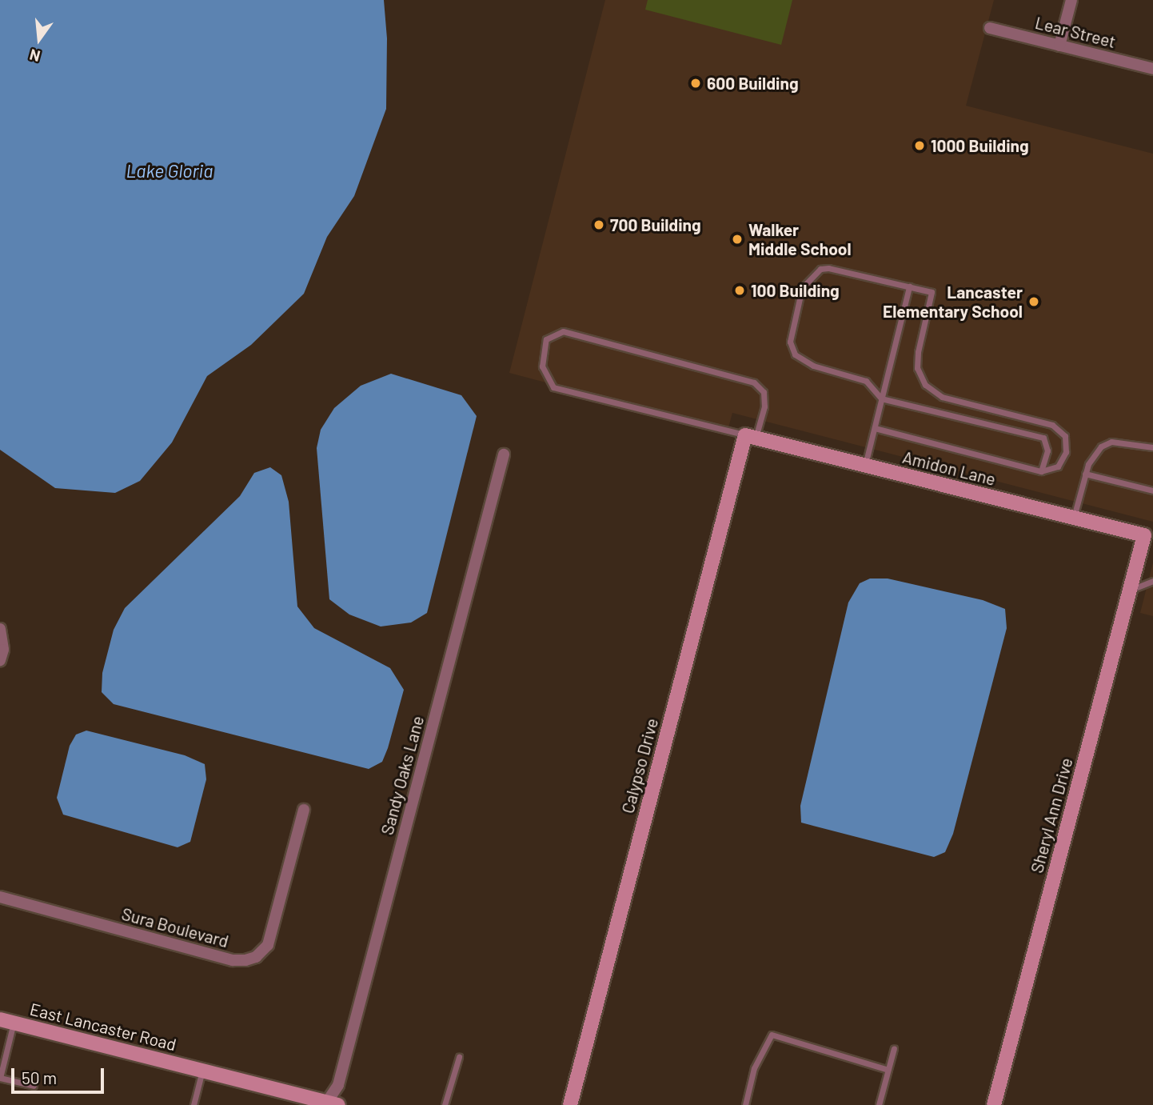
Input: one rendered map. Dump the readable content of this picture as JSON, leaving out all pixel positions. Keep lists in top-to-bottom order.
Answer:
{
  "streets": {
    "street": [
      "Lear Street",
      "Amidon Lane",
      "Calypso Drive",
      "Sandy Oaks Lane",
      "Sheryl Ann Drive",
      "Sura Boulevard",
      "East Lancaster Road"
    ]
  },
  "crossings": [
    ["Amidon Lane", "Calypso Drive"],
    ["Amidon Lane", "Sheryl Ann Drive"],
    ["Sandy Oaks Lane", "East Lancaster Road"]
  ],
  "water": ["Lake Gloria"],
  "places": [
    "600 Building",
    "1000 Building",
    "700 Building",
    "Walker Middle School",
    "100 Building",
    "Lancaster Elementary School"
  ],
  "scale_bar": "50 m",
  "north": "bottom"
}
